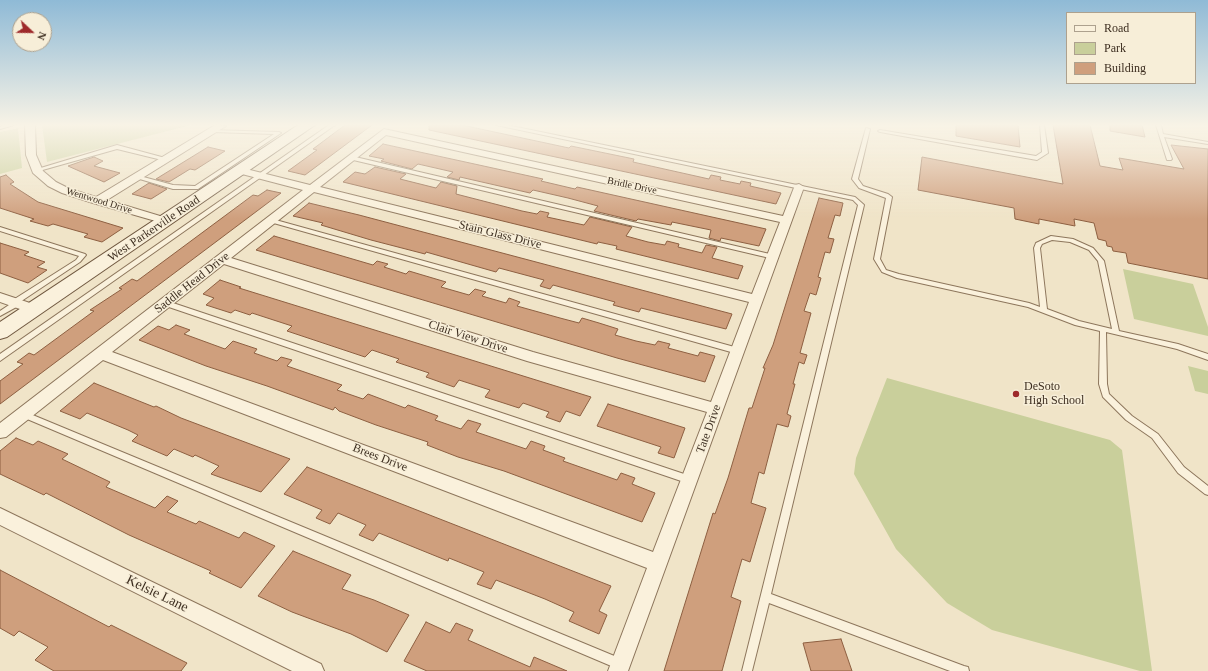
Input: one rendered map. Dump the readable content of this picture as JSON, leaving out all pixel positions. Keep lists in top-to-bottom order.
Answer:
{
  "streets": {
    "main road": ["West Parkerville Road"],
    "street": [
      "Bridle Drive",
      "Wentwood Drive",
      "Stain Glass Drive",
      "Saddle Head Drive",
      "Clair View Drive",
      "Tate Drive",
      "Brees Drive",
      "Kelsie Lane"
    ]
  },
  "crossings": [
    ["Bridle Drive", "Tate Drive"],
    ["Wentwood Drive", "West Parkerville Road"],
    ["West Parkerville Road", "Stain Glass Drive"],
    ["Stain Glass Drive", "Saddle Head Drive"],
    ["Stain Glass Drive", "Tate Drive"],
    ["Saddle Head Drive", "Clair View Drive"],
    ["Saddle Head Drive", "Brees Drive"],
    ["Clair View Drive", "Tate Drive"],
    ["Tate Drive", "Brees Drive"]
  ],
  "places": ["DeSoto High School"],
  "legend": ["Road", "Park", "Building"],
  "north": "right"
}
